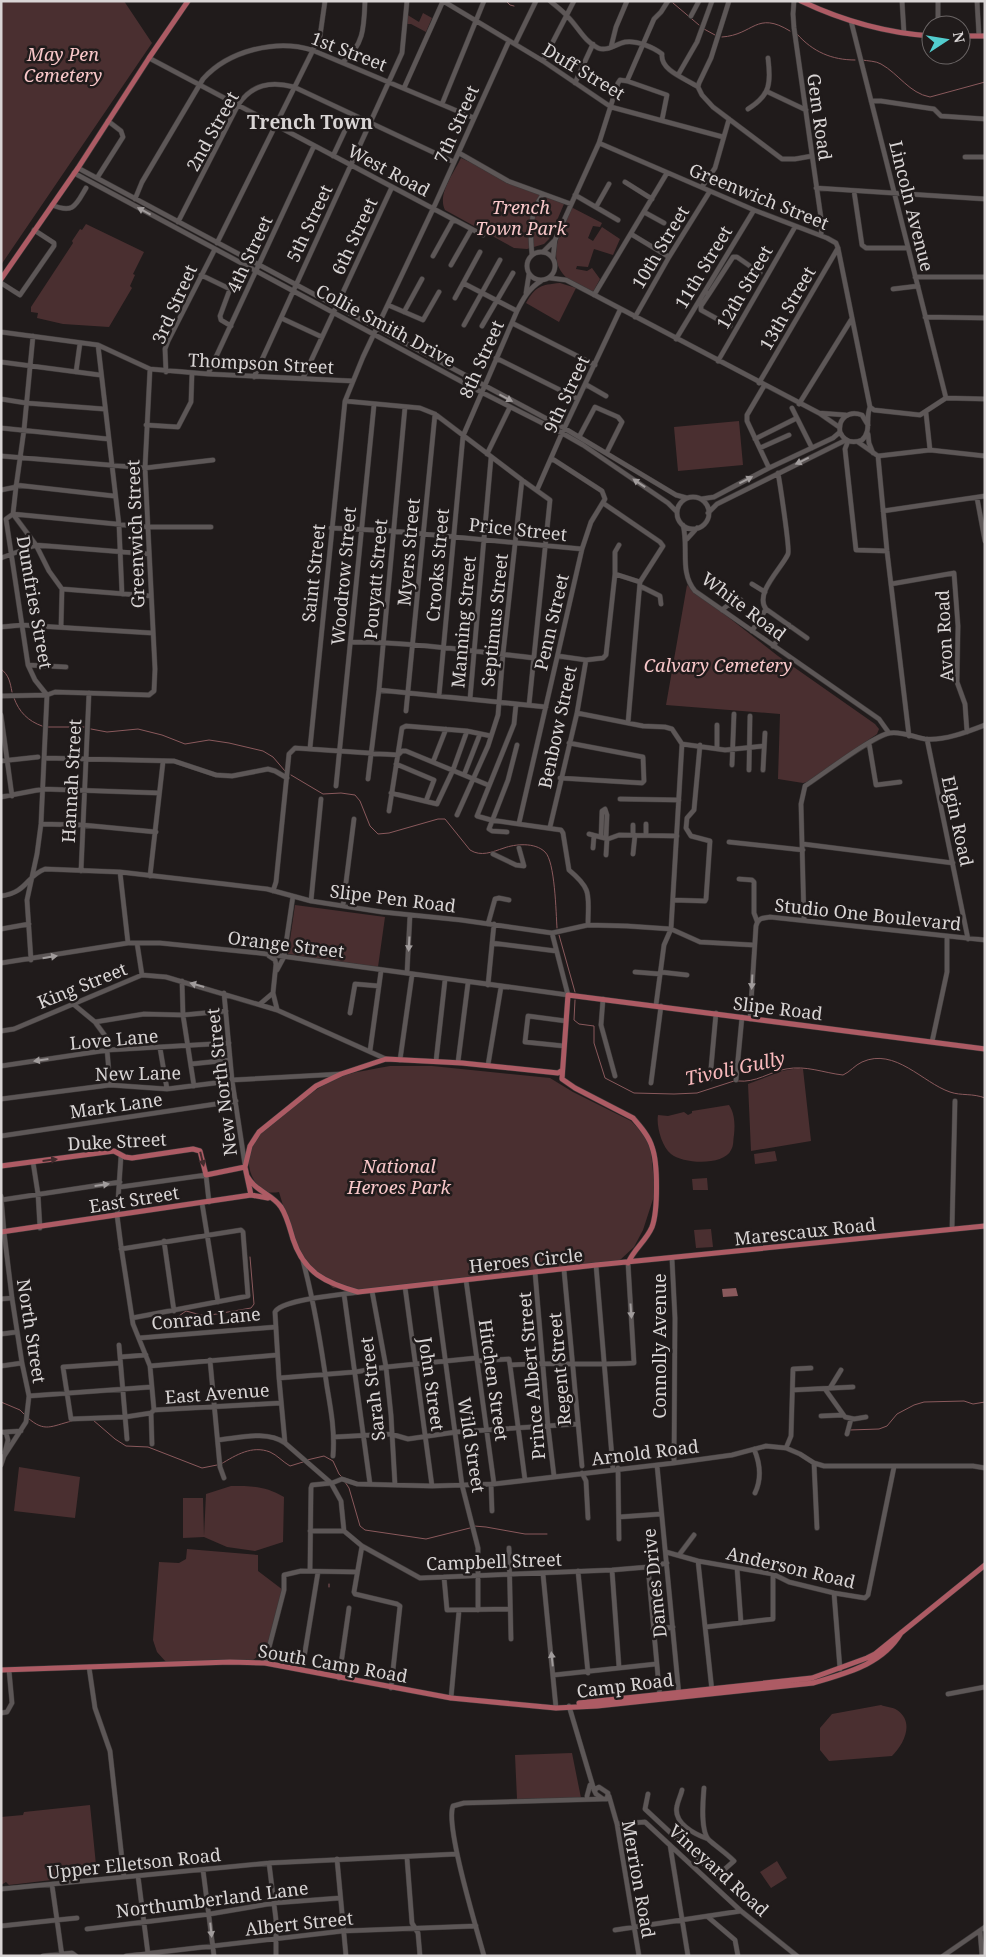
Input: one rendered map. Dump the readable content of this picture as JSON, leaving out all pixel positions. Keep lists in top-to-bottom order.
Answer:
{
  "streets": {
    "main road": [
      "Slipe Road",
      "Duke Street",
      "East Street",
      "Marescaux Road",
      "Heroes Circle",
      "South Camp Road",
      "Camp Road"
    ],
    "street": [
      "1st Street",
      "Duff Street",
      "Gem Road",
      "7th Street",
      "2nd Street",
      "West Road",
      "Greenwich Street",
      "Lincoln Avenue",
      "5th Street",
      "6th Street",
      "10th Street",
      "4th Street",
      "11th Street",
      "12th Street",
      "3rd Street",
      "13th Street",
      "Collie Smith Drive",
      "8th Street",
      "Thompson Street",
      "9th Street",
      "Price Street",
      "Myers Street",
      "Crooks Street",
      "Saint Street",
      "Woodrow Street",
      "Pouyatt Street",
      "Dumfries Street",
      "White Road",
      "Septimus Street",
      "Manning Street",
      "Penn Street",
      "Avon Road",
      "Benbow Street",
      "Hannah Street",
      "Elgin Road",
      "Slipe Pen Road",
      "Studio One Boulevard",
      "Orange Street",
      "King Street",
      "Love Lane",
      "New Lane",
      "New North Street",
      "Mark Lane",
      "Conrad Lane",
      "North Street",
      "Connolly Avenue",
      "Regent Street",
      "Prince Albert Street",
      "Hitchen Street",
      "John Street",
      "Sarah Street",
      "East Avenue",
      "Wild Street",
      "Arnold Road",
      "Campbell Street",
      "Anderson Road",
      "Dames Drive",
      "Upper Elletson Road",
      "Vineyard Road",
      "Merrion Road",
      "Northumberland Lane",
      "Albert Street"
    ]
  },
  "crossings": [
    ["1st Street", "7th Street"],
    ["1st Street", "West Road"],
    ["1st Street", "5th Street"],
    ["1st Street", "Collie Smith Drive"],
    ["Duff Street", "7th Street"],
    ["Gem Road", "Greenwich Street"],
    ["7th Street", "2nd Street"],
    ["7th Street", "West Road"],
    ["7th Street", "Collie Smith Drive"],
    ["7th Street", "Thompson Street"],
    ["2nd Street", "West Road"],
    ["2nd Street", "5th Street"],
    ["2nd Street", "Collie Smith Drive"],
    ["West Road", "5th Street"],
    ["West Road", "6th Street"],
    ["West Road", "4th Street"],
    ["Greenwich Street", "10th Street"],
    ["Greenwich Street", "11th Street"],
    ["Greenwich Street", "12th Street"],
    ["Greenwich Street", "13th Street"],
    ["Greenwich Street", "Thompson Street"],
    ["Greenwich Street", "Avon Road"],
    ["Greenwich Street", "Hannah Street"],
    ["5th Street", "Collie Smith Drive"],
    ["5th Street", "Thompson Street"],
    ["6th Street", "Collie Smith Drive"],
    ["6th Street", "Thompson Street"],
    ["4th Street", "Collie Smith Drive"],
    ["4th Street", "Thompson Street"],
    ["3rd Street", "Collie Smith Drive"],
    ["3rd Street", "Thompson Street"],
    ["Collie Smith Drive", "8th Street"],
    ["Collie Smith Drive", "9th Street"],
    ["Collie Smith Drive", "White Road"],
    ["8th Street", "Thompson Street"],
    ["8th Street", "Crooks Street"],
    ["Thompson Street", "9th Street"],
    ["Thompson Street", "Price Street"],
    ["Thompson Street", "Myers Street"],
    ["Thompson Street", "Crooks Street"],
    ["Thompson Street", "Saint Street"],
    ["Thompson Street", "Woodrow Street"],
    ["Thompson Street", "Pouyatt Street"],
    ["Thompson Street", "Septimus Street"],
    ["Thompson Street", "Manning Street"],
    ["Price Street", "Myers Street"],
    ["Price Street", "Crooks Street"],
    ["Price Street", "Saint Street"],
    ["Price Street", "Woodrow Street"],
    ["Price Street", "Pouyatt Street"],
    ["Price Street", "Septimus Street"],
    ["Price Street", "Manning Street"],
    ["Price Street", "Penn Street"],
    ["Penn Street", "Benbow Street"],
    ["Hannah Street", "Slipe Pen Road"],
    ["Elgin Road", "Studio One Boulevard"],
    ["Slipe Pen Road", "Studio One Boulevard"],
    ["Studio One Boulevard", "Slipe Road"],
    ["Orange Street", "Slipe Road"],
    ["King Street", "New North Street"],
    ["Love Lane", "New North Street"],
    ["New North Street", "Mark Lane"],
    ["East Street", "Heroes Circle"],
    ["East Street", "North Street"],
    ["Marescaux Road", "Heroes Circle"],
    ["Marescaux Road", "Connolly Avenue"],
    ["Heroes Circle", "Regent Street"],
    ["Heroes Circle", "Prince Albert Street"],
    ["Heroes Circle", "Hitchen Street"],
    ["Heroes Circle", "John Street"],
    ["Heroes Circle", "Sarah Street"],
    ["Heroes Circle", "Wild Street"],
    ["Connolly Avenue", "Arnold Road"],
    ["Prince Albert Street", "Arnold Road"],
    ["Hitchen Street", "Arnold Road"],
    ["John Street", "Arnold Road"],
    ["Sarah Street", "Arnold Road"],
    ["Wild Street", "Arnold Road"],
    ["Wild Street", "Campbell Street"],
    ["Arnold Road", "Anderson Road"],
    ["Arnold Road", "Dames Drive"],
    ["Anderson Road", "Dames Drive"],
    ["Dames Drive", "Camp Road"],
    ["South Camp Road", "Camp Road"],
    ["Vineyard Road", "Merrion Road"]
  ],
  "one_way": ["Love Lane", "Duke Street"],
  "districts": ["Trench Town"],
  "water": ["Tivoli Gully"],
  "parks": [
    "May Pen Cemetery",
    "Trench Town Park",
    "Calvary Cemetery",
    "National Heroes Park"
  ],
  "north": "right"
}
